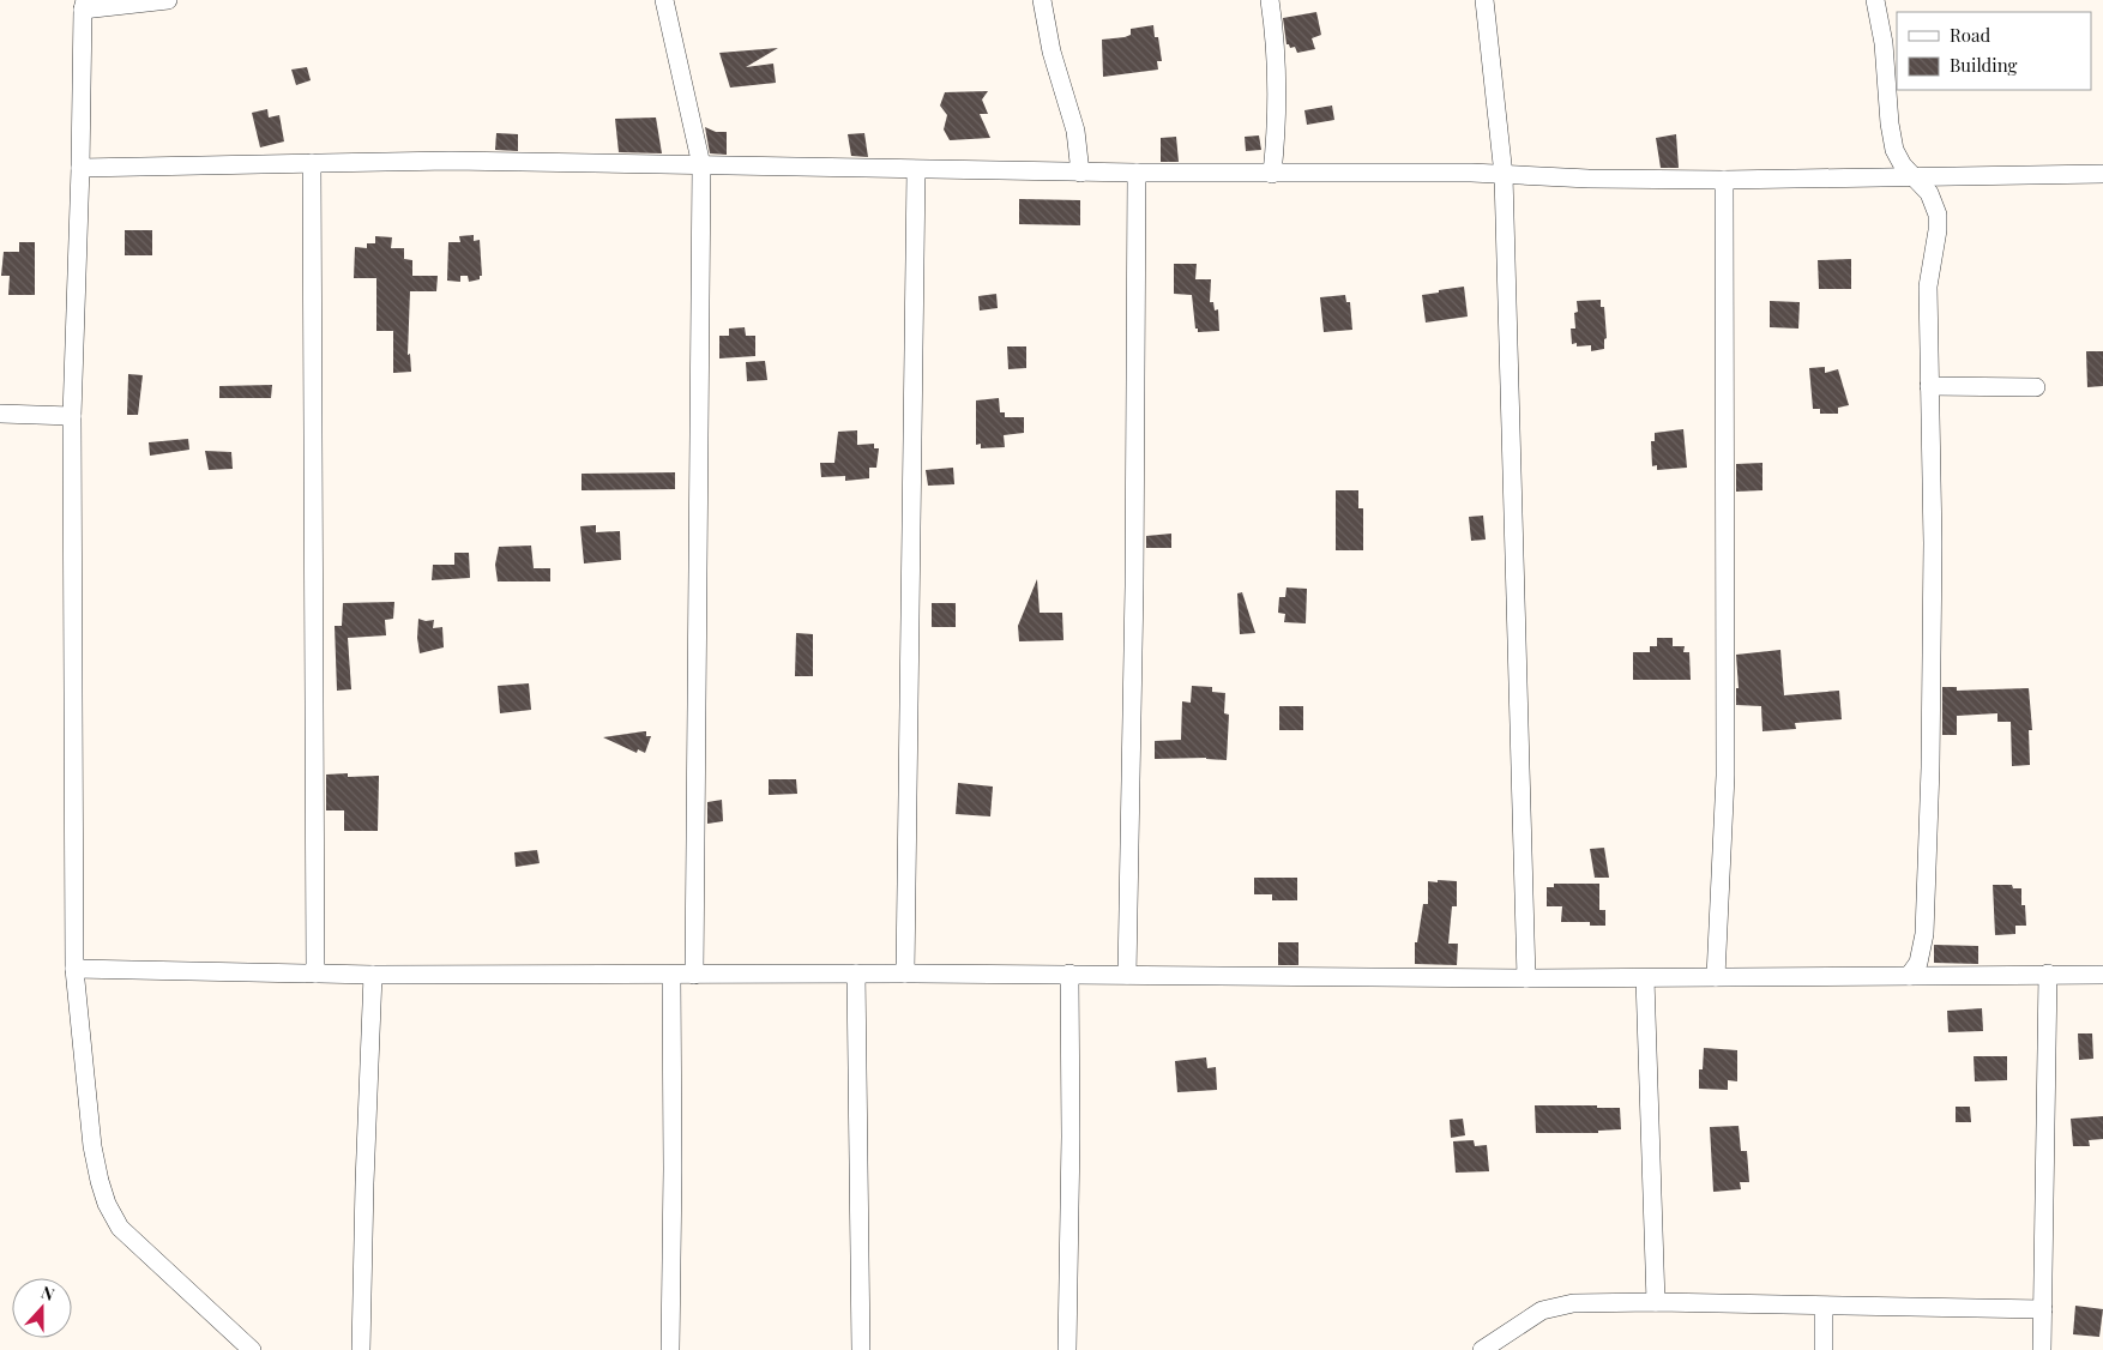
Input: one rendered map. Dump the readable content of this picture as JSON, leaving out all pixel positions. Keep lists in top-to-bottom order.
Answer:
{
  "legend": ["Road", "Building"],
  "north": "top"
}
